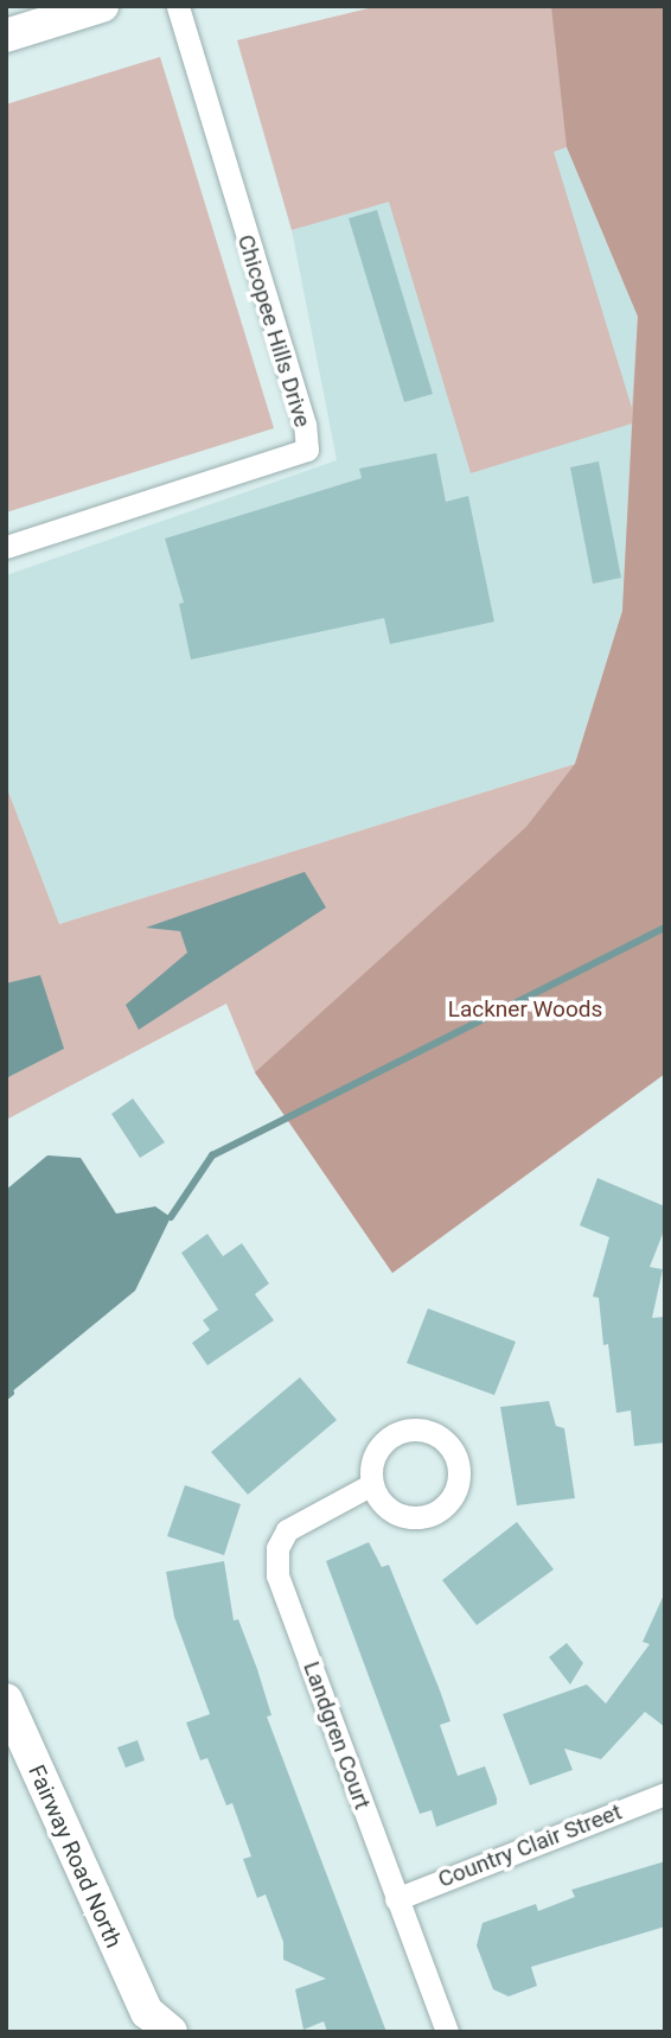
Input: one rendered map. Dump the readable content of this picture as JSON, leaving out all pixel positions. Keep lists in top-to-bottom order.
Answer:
{
  "streets": {
    "main road": ["Fairway Road North"],
    "street": ["Chicopee Hills Drive", "Landgren Court", "Country Clair Street"]
  },
  "crossings": [
    ["Landgren Court", "Country Clair Street"]
  ],
  "parks": ["Lackner Woods"]
}
